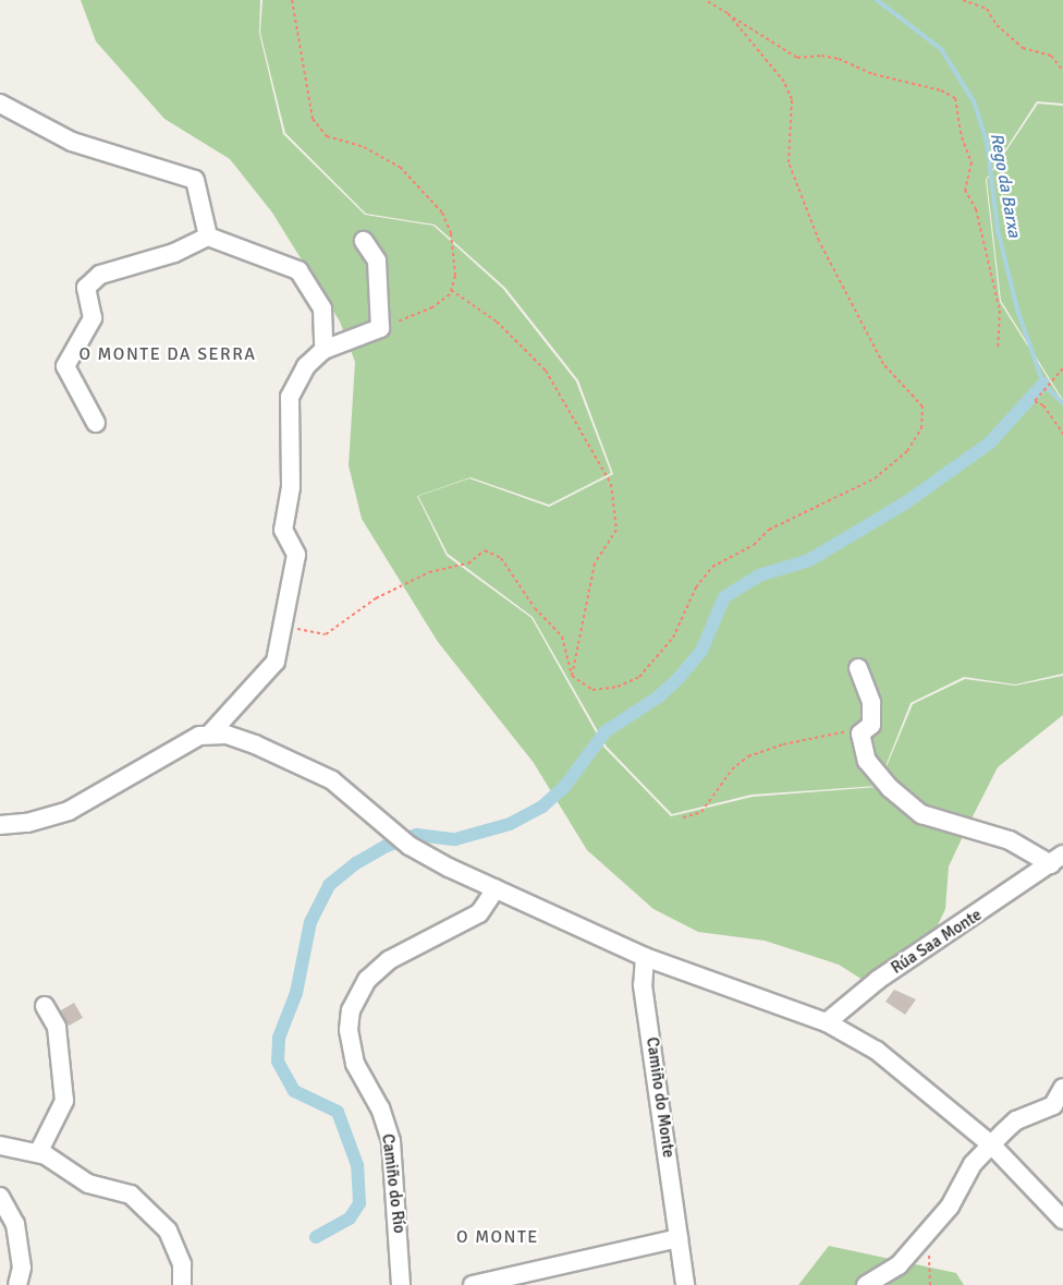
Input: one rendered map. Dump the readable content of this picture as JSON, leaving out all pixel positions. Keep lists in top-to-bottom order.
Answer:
{
  "streets": {
    "street": ["Rúa Saa Monte", "Camiño do Monte", "Camiño do Río"]
  },
  "districts": ["O MONTE DA SERRA", "O MONTE"],
  "water": ["Rego da Barxa"]
}
